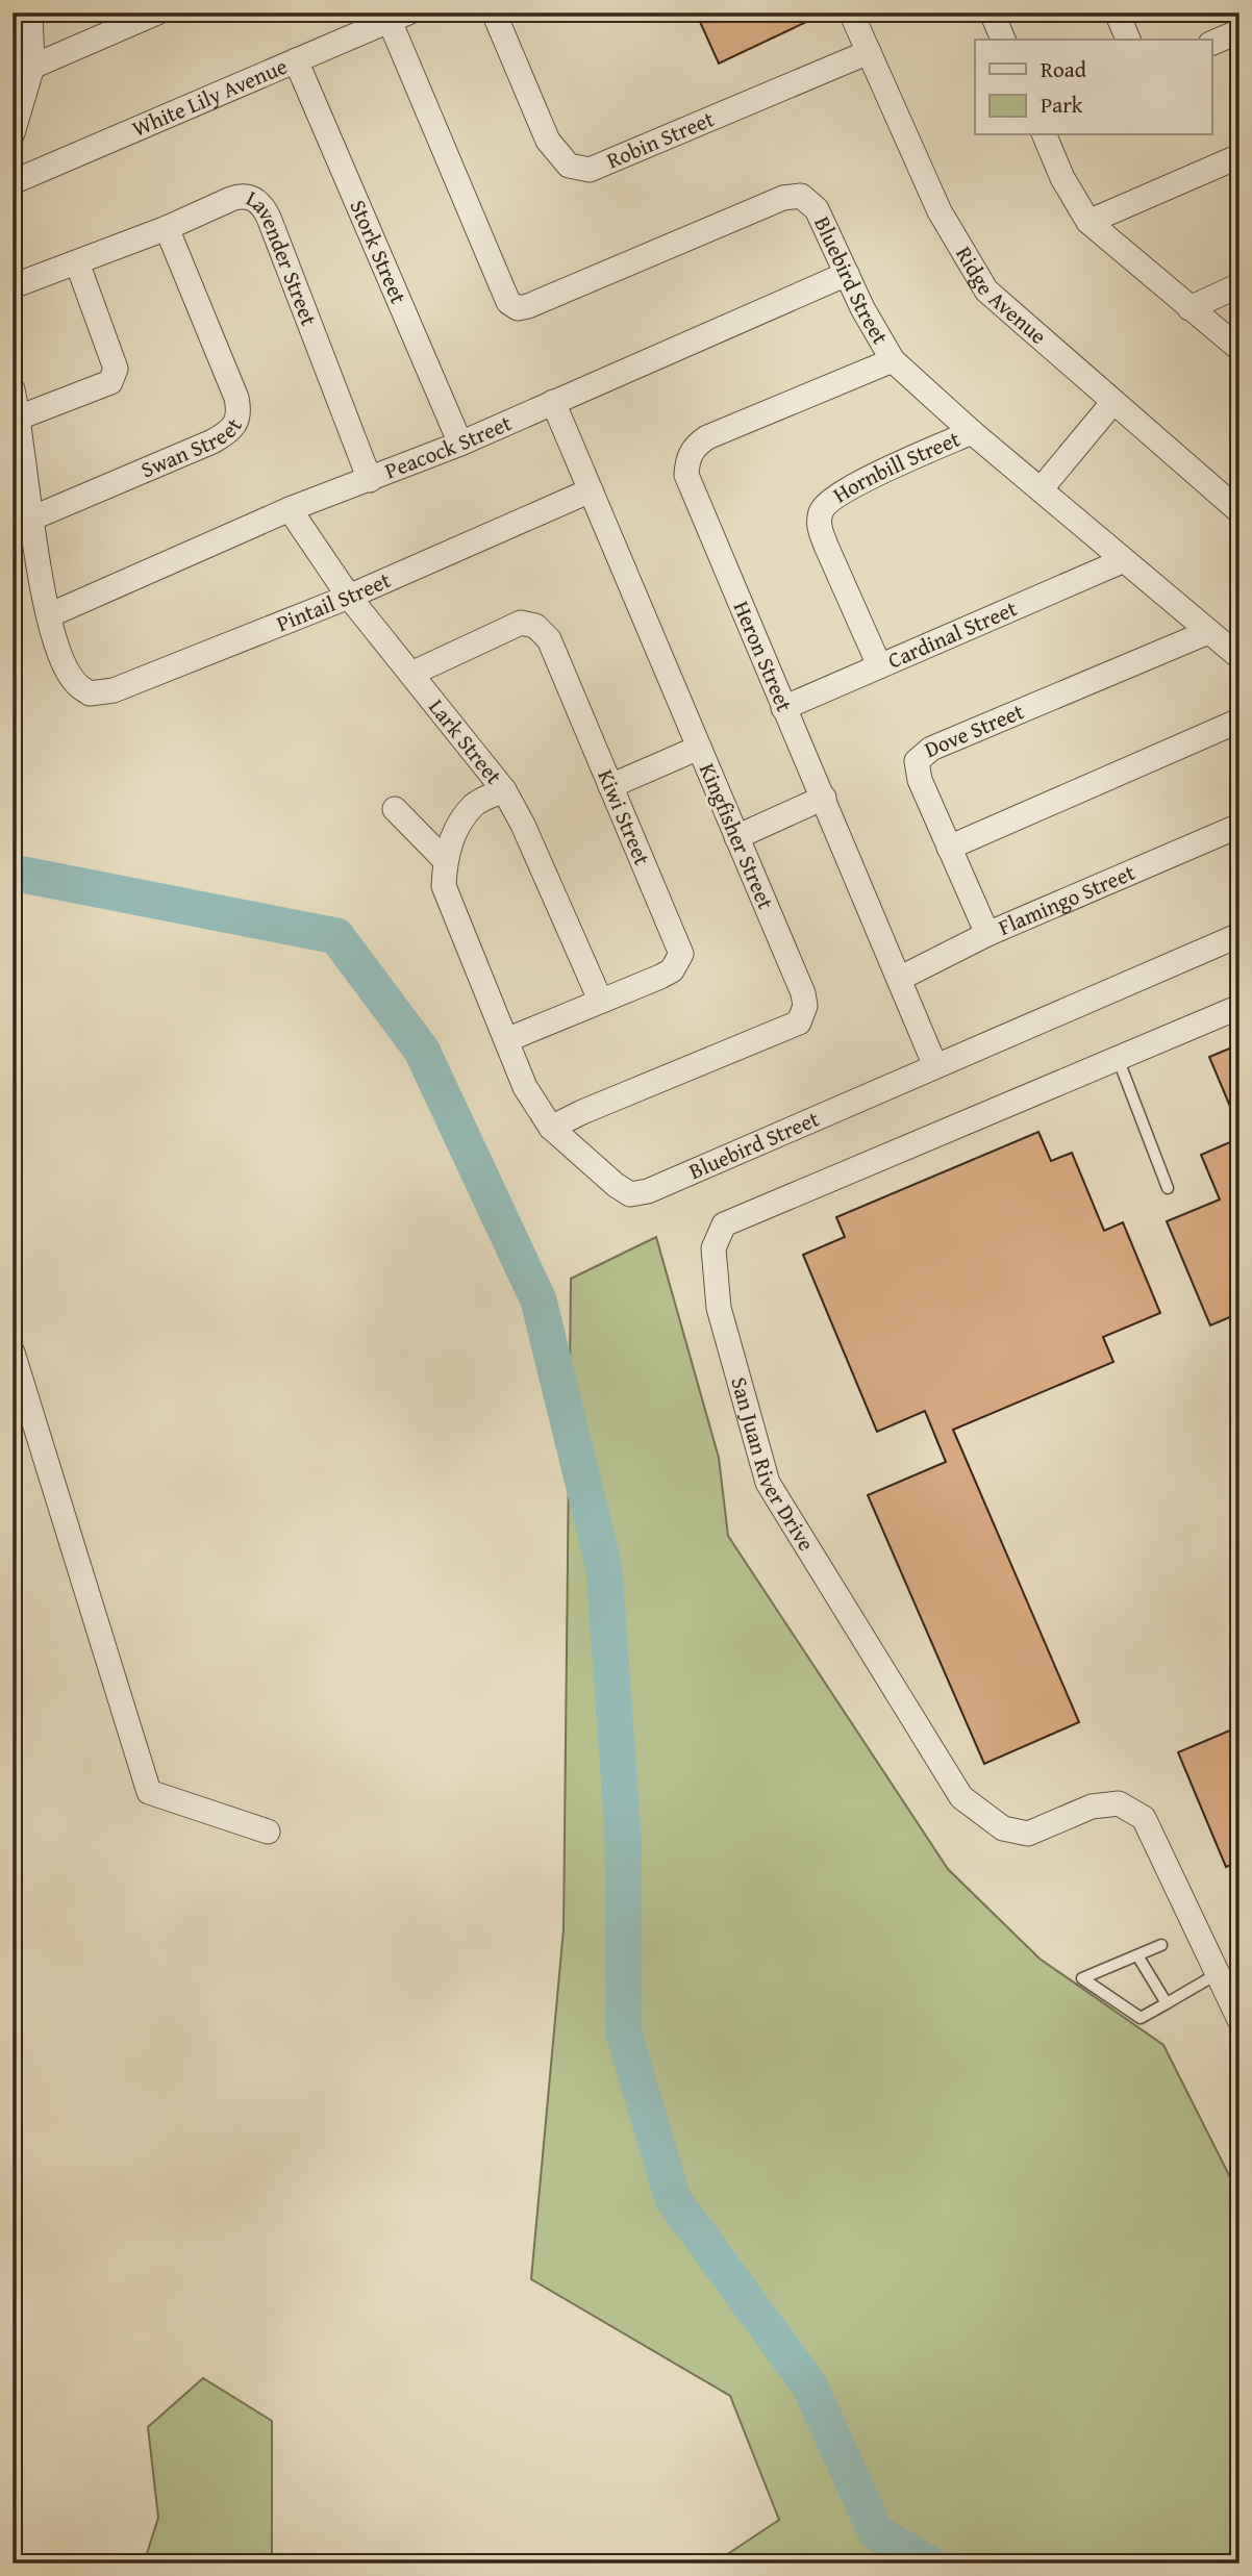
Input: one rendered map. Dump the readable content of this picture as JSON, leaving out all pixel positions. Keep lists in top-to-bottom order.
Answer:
{
  "streets": {
    "street": [
      "White Lily Avenue",
      "Robin Street",
      "Stork Street",
      "Lavender Street",
      "Bluebird Street",
      "Ridge Avenue",
      "Swan Street",
      "Peacock Street",
      "Hornbill Street",
      "Pintail Street",
      "Cardinal Street",
      "Heron Street",
      "Dove Street",
      "Lark Street",
      "Kiwi Street",
      "Kingfisher Street",
      "Flamingo Street",
      "San Juan River Drive"
    ]
  },
  "crossings": [
    ["White Lily Avenue", "Stork Street"],
    ["White Lily Avenue", "Bluebird Street"],
    ["Robin Street", "Ridge Avenue"],
    ["Stork Street", "Peacock Street"],
    ["Lavender Street", "Swan Street"],
    ["Lavender Street", "Peacock Street"],
    ["Bluebird Street", "Peacock Street"],
    ["Bluebird Street", "Hornbill Street"],
    ["Bluebird Street", "Cardinal Street"],
    ["Bluebird Street", "Heron Street"],
    ["Bluebird Street", "Dove Street"],
    ["Bluebird Street", "Lark Street"],
    ["Bluebird Street", "Kiwi Street"],
    ["Bluebird Street", "Kingfisher Street"],
    ["Peacock Street", "Pintail Street"],
    ["Peacock Street", "Lark Street"],
    ["Peacock Street", "Kingfisher Street"],
    ["Hornbill Street", "Cardinal Street"],
    ["Pintail Street", "Lark Street"],
    ["Pintail Street", "Kingfisher Street"],
    ["Cardinal Street", "Heron Street"],
    ["Heron Street", "Flamingo Street"],
    ["Dove Street", "Flamingo Street"],
    ["Lark Street", "Kiwi Street"]
  ],
  "legend": ["Road", "Park"]
}
